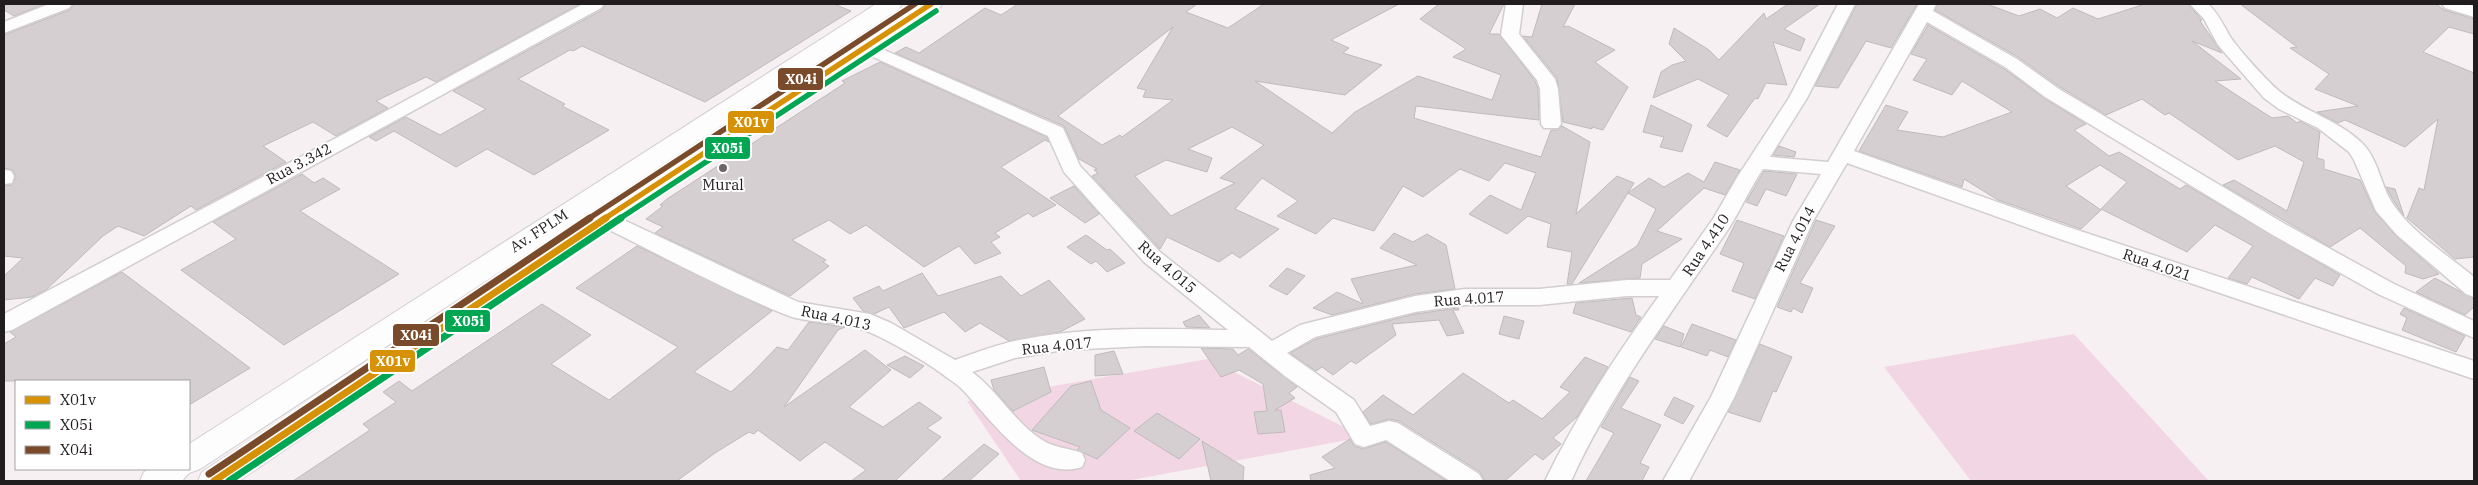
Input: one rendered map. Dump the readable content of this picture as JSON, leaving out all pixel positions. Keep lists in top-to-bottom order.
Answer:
{
  "streets": {
    "main road": ["Av. FPLM"],
    "street": [
      "Rua 3.342",
      "Rua 4.014",
      "Rua 4.410",
      "Rua 4.021",
      "Rua 4.015",
      "Rua 4.017",
      "Rua 4.013"
    ]
  },
  "crossings": [
    ["Av. FPLM", "Rua 4.015"],
    ["Av. FPLM", "Rua 4.013"],
    ["Rua 4.014", "Rua 4.021"],
    ["Rua 4.410", "Rua 4.021"],
    ["Rua 4.410", "Rua 4.017"],
    ["Rua 4.015", "Rua 4.017"],
    ["Rua 4.017", "Rua 4.013"]
  ],
  "places": ["Mural"],
  "lines": ["transit line X01v", "transit line X04i", "transit line X05i"],
  "legend": ["X01v", "X05i", "X04i"]
}
